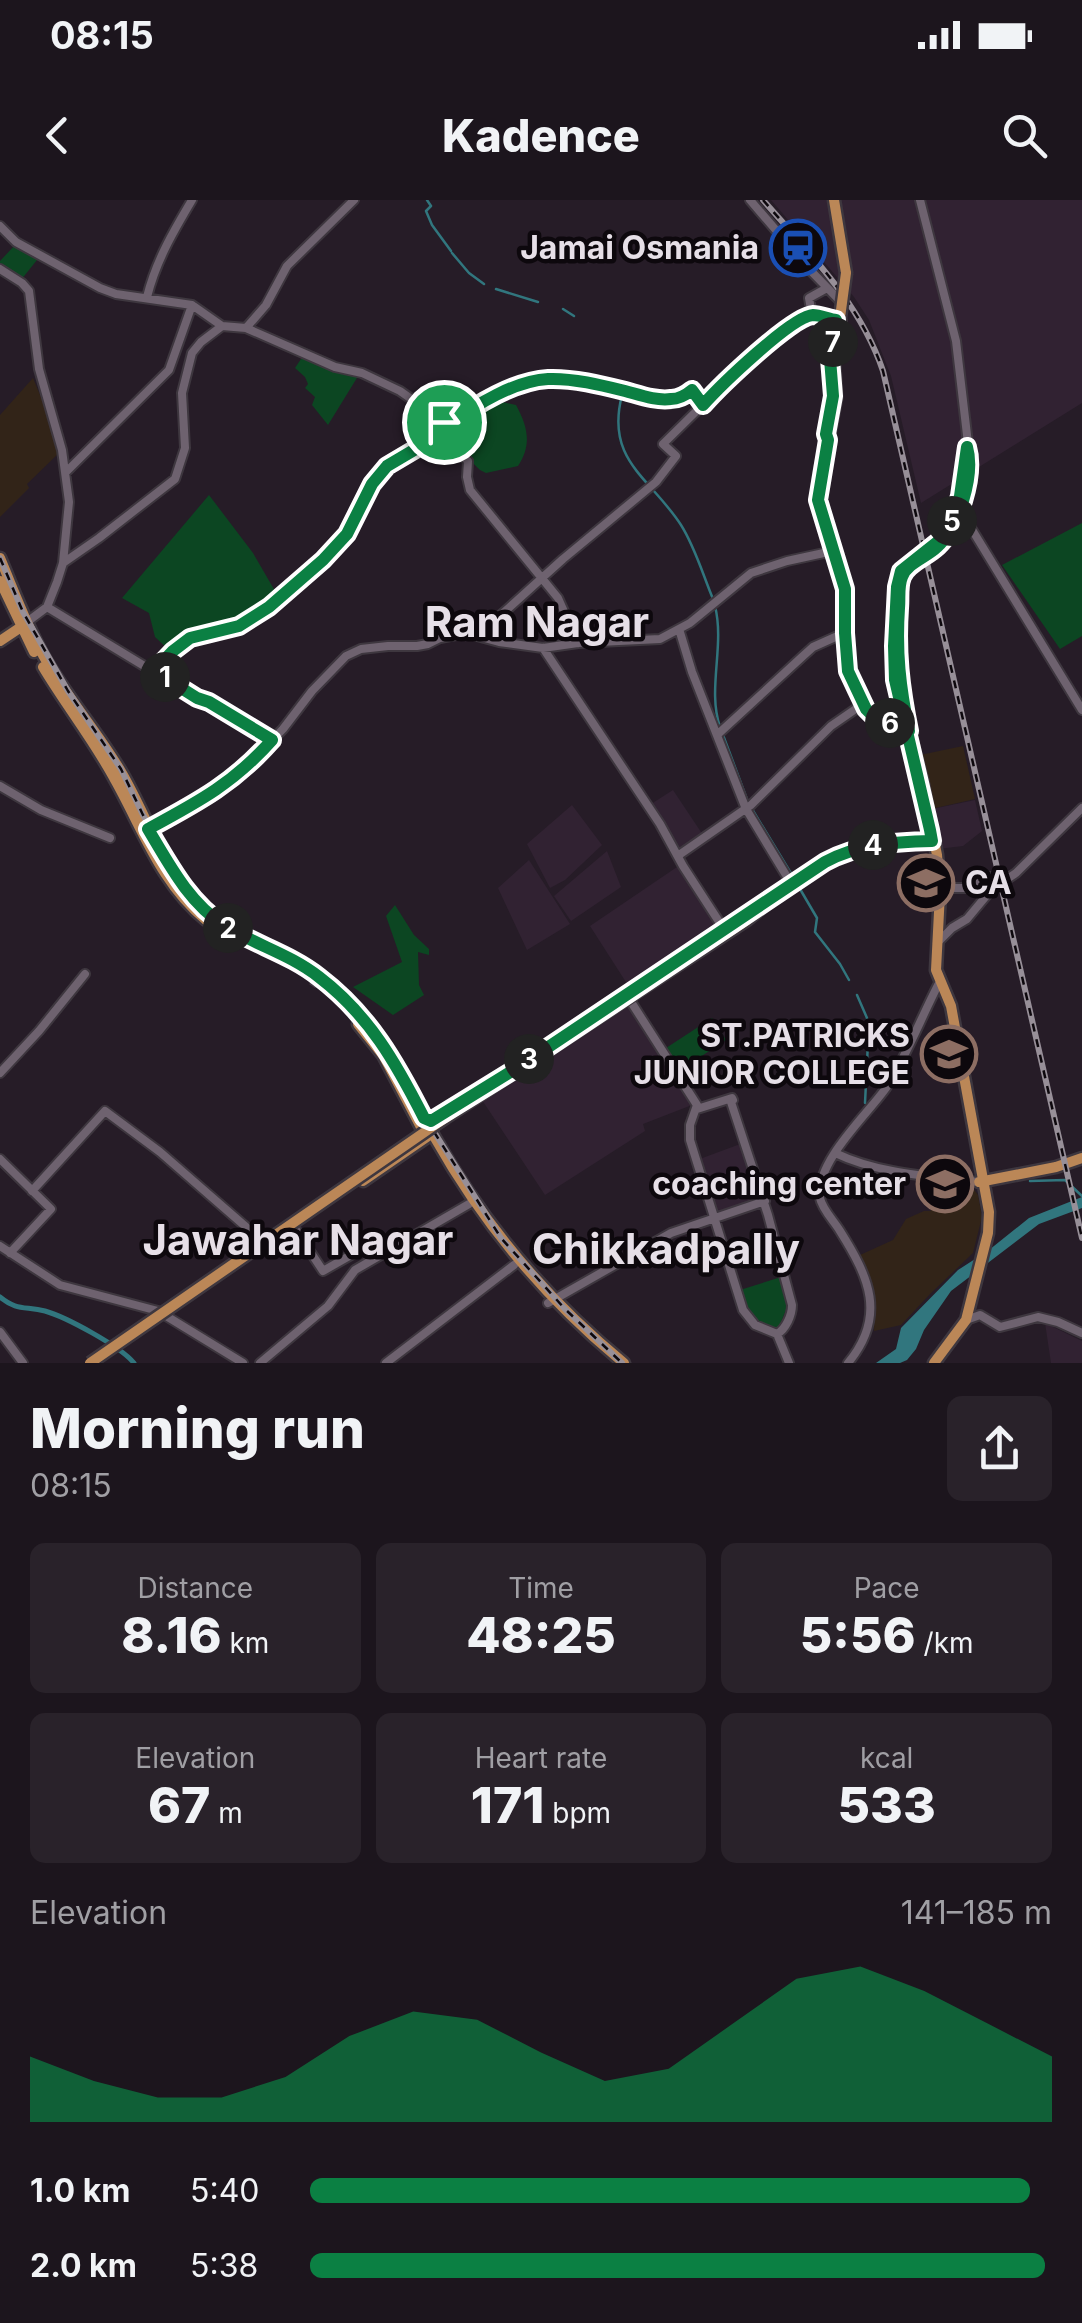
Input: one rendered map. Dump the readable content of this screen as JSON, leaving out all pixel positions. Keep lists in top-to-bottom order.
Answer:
{
  "districts": ["Ram Nagar", "Jawahar Nagar", "Chikkadpally"],
  "places": {
    "station": ["Jamai Osmania"],
    "school or university": ["CA", "ST.PATRICKS JUNIOR COLLEGE", "coaching center"]
  },
  "page": {
    "status": "08:15",
    "header": "Kadence",
    "pins": [
      "7",
      "5",
      "1",
      "6",
      "4",
      "2",
      "3"
    ],
    "heading": ["Morning run", "08:15"],
    "stats": [
      ["Distance", "8.16 km"],
      ["Time", "48:25"],
      ["Pace", "5:56 /km"],
      ["Elevation", "67 m"],
      ["Heart rate", "171 bpm"],
      ["kcal", "533"]
    ],
    "chart": ["Elevation", "141–185 m"],
    "list": [
      {
        "name": "1.0 km",
        "note": "5:40"
      },
      {
        "name": "2.0 km",
        "note": "5:38"
      }
    ]
  }
}
